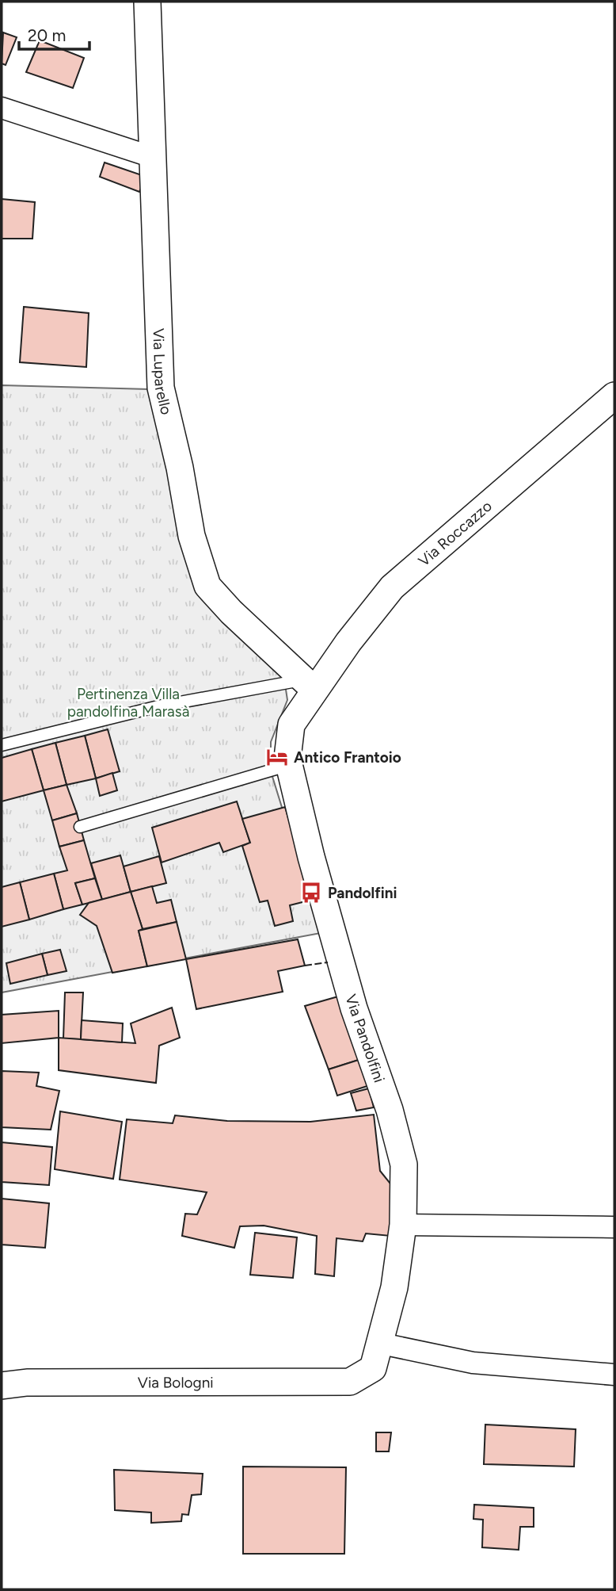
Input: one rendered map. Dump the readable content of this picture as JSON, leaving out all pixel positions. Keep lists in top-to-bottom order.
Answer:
{
  "streets": {
    "street": [
      "Via Luparello",
      "Via Roccazzo",
      "Via Pandolfini",
      "Via Bologni"
    ]
  },
  "crossings": [
    ["Via Luparello", "Via Roccazzo"],
    ["Via Luparello", "Via Pandolfini"],
    ["Via Roccazzo", "Via Pandolfini"],
    ["Via Pandolfini", "Via Bologni"]
  ],
  "parks": ["Pertinenza Villa pandolfina Marasà"],
  "places": {
    "hotel": ["Antico Frantoio"],
    "bus stop": ["Pandolfini"]
  },
  "scale_bar": "20 m"
}
